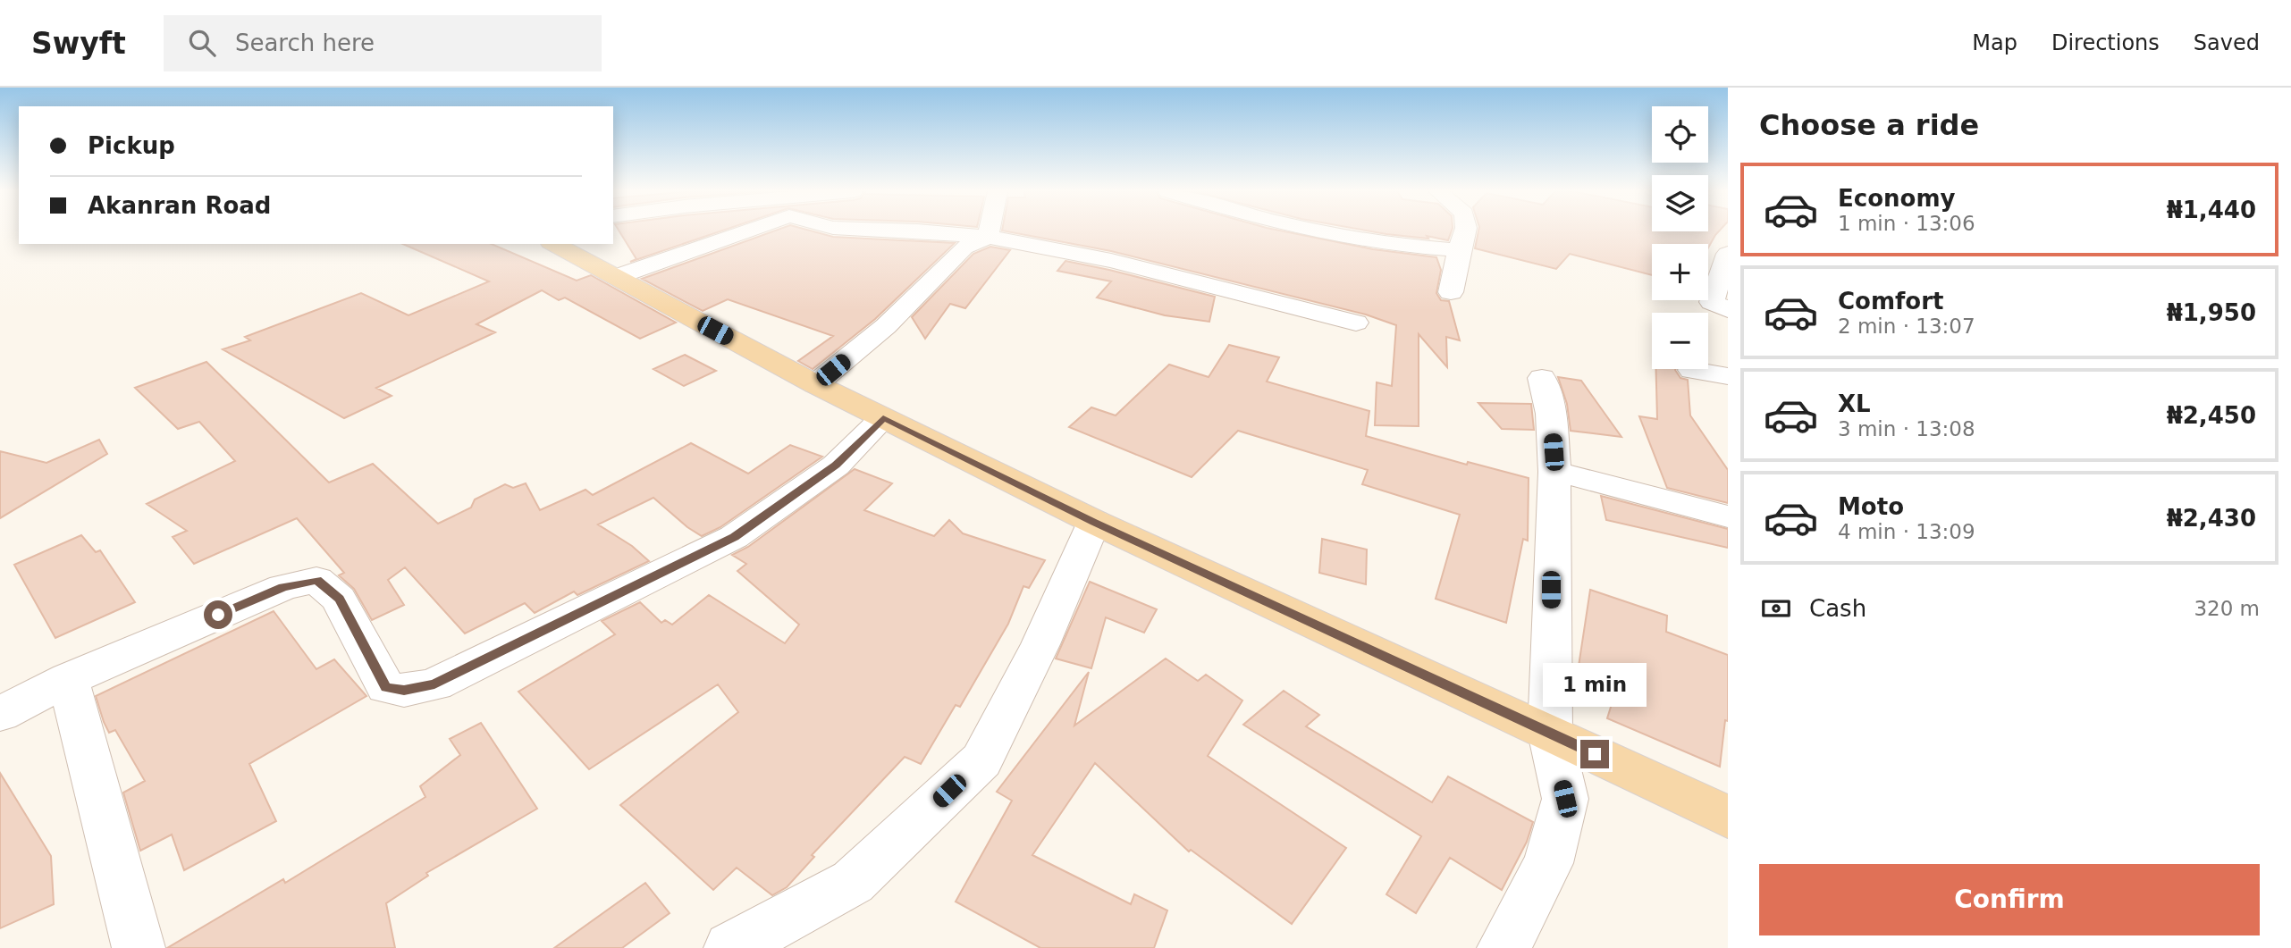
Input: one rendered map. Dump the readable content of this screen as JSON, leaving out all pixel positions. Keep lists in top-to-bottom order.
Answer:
{
  "page": {
    "header": "Swyft",
    "search": "Search here",
    "nav": ["Map", "Directions", "Saved"],
    "heading": "Choose a ride",
    "map_buttons": ["+", "−"],
    "banner": ["Pickup", "Akanran Road"],
    "list": [
      {
        "name": "Economy",
        "note": "1 min · 13:06",
        "value": "₦1,440"
      },
      {
        "name": "Comfort",
        "note": "2 min · 13:07",
        "value": "₦1,950"
      },
      {
        "name": "XL",
        "note": "3 min · 13:08",
        "value": "₦2,450"
      },
      {
        "name": "Moto",
        "note": "4 min · 13:09",
        "value": "₦2,430"
      }
    ],
    "pay": ["Cash", "320 m"],
    "bubble": "1 min",
    "buttons": "Confirm"
  }
}
